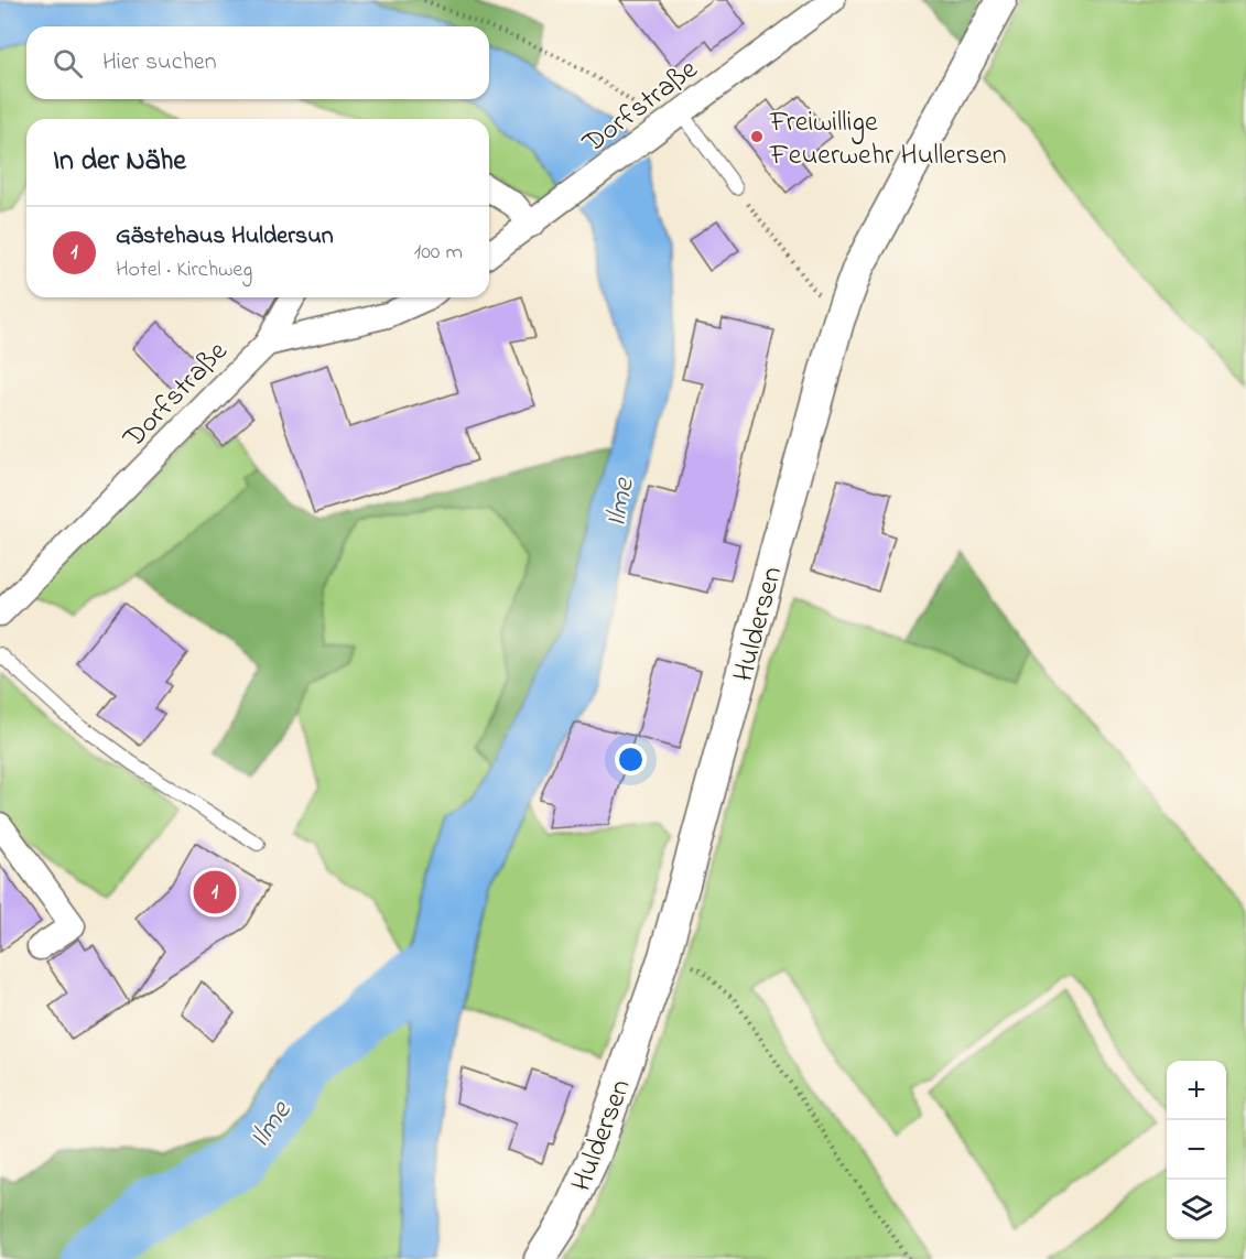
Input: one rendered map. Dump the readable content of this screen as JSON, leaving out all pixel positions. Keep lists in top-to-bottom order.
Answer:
{
  "streets": {
    "street": ["Dorfstraße", "Huldersen"]
  },
  "water": ["Ilme"],
  "places": ["Freiwillige Feuerwehr Hullersen"],
  "page": {
    "search": "Hier suchen",
    "heading": "In der Nähe",
    "list": [
      {
        "mark": "1",
        "name": "Gästehaus Huldersun",
        "note": "Hotel · Kirchweg",
        "value": "100 m"
      }
    ],
    "pins": "1",
    "map_buttons": ["+", "−"]
  }
}
